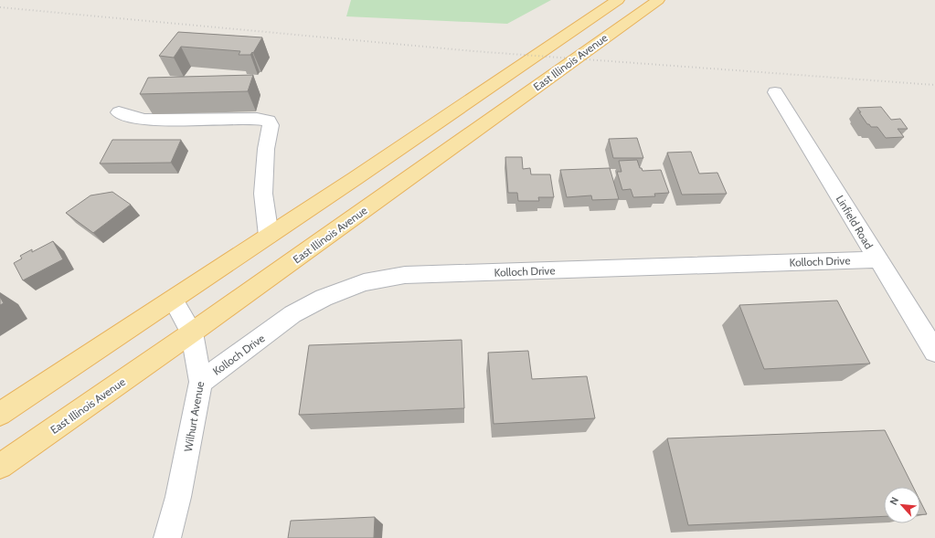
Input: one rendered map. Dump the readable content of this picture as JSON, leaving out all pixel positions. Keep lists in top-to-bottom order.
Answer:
{
  "streets": {
    "main road": ["East Illinois Avenue"],
    "street": ["Linfield Road", "Kolloch Drive", "Wilhurt Avenue"]
  },
  "crossings": [
    ["East Illinois Avenue", "Wilhurt Avenue"],
    ["Linfield Road", "Kolloch Drive"],
    ["Kolloch Drive", "Wilhurt Avenue"]
  ],
  "north": "top left"
}
